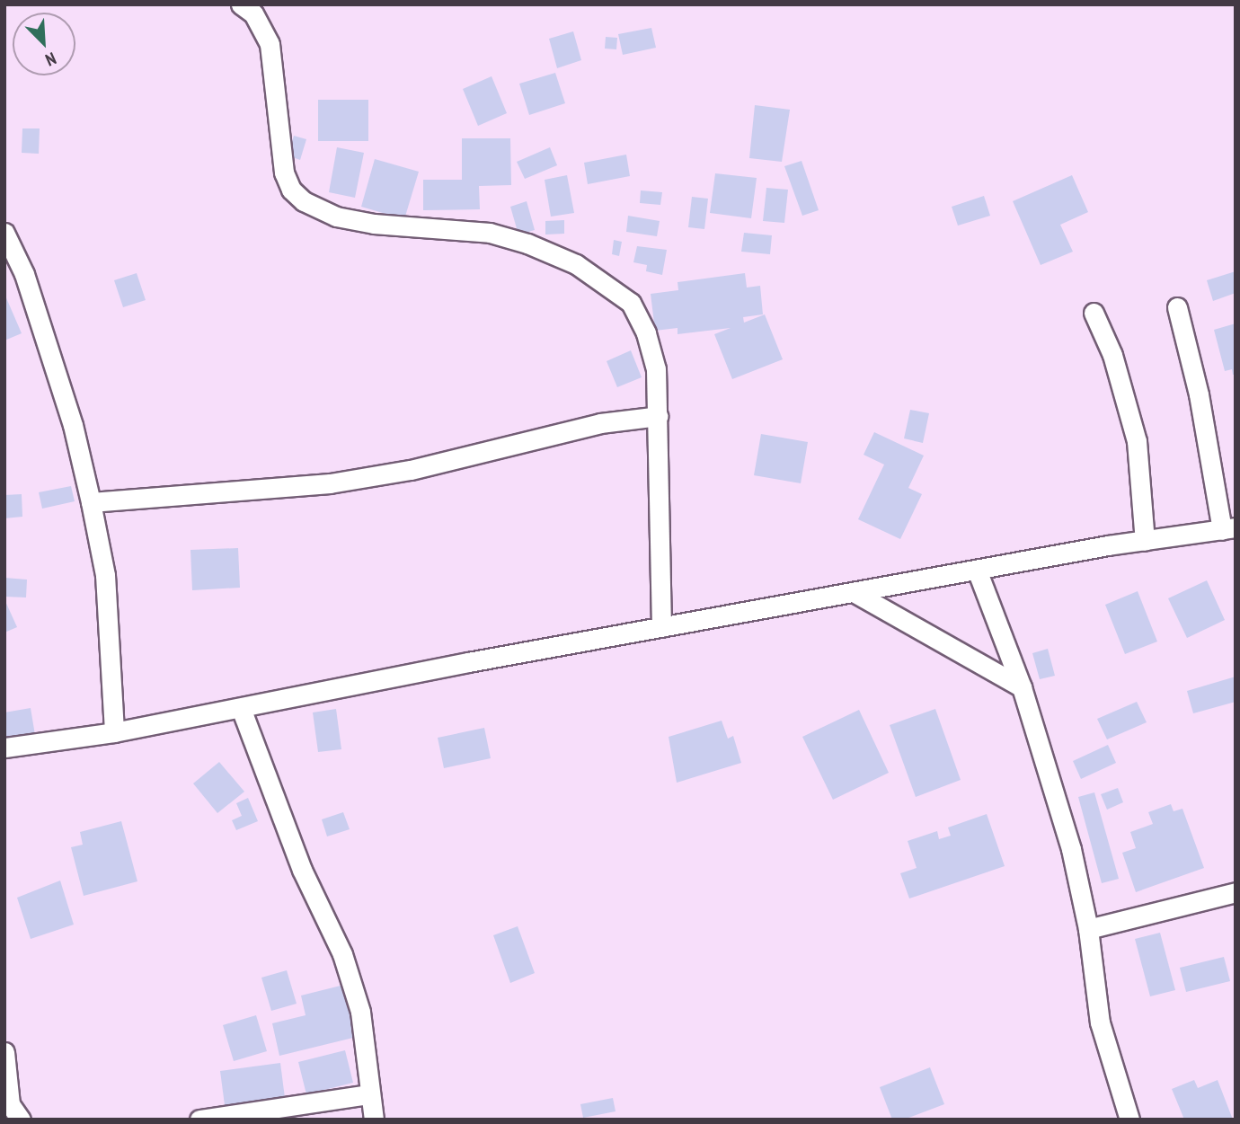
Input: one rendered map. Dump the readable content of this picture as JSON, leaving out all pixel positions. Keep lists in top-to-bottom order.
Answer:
{
  "north": "bottom right"
}
